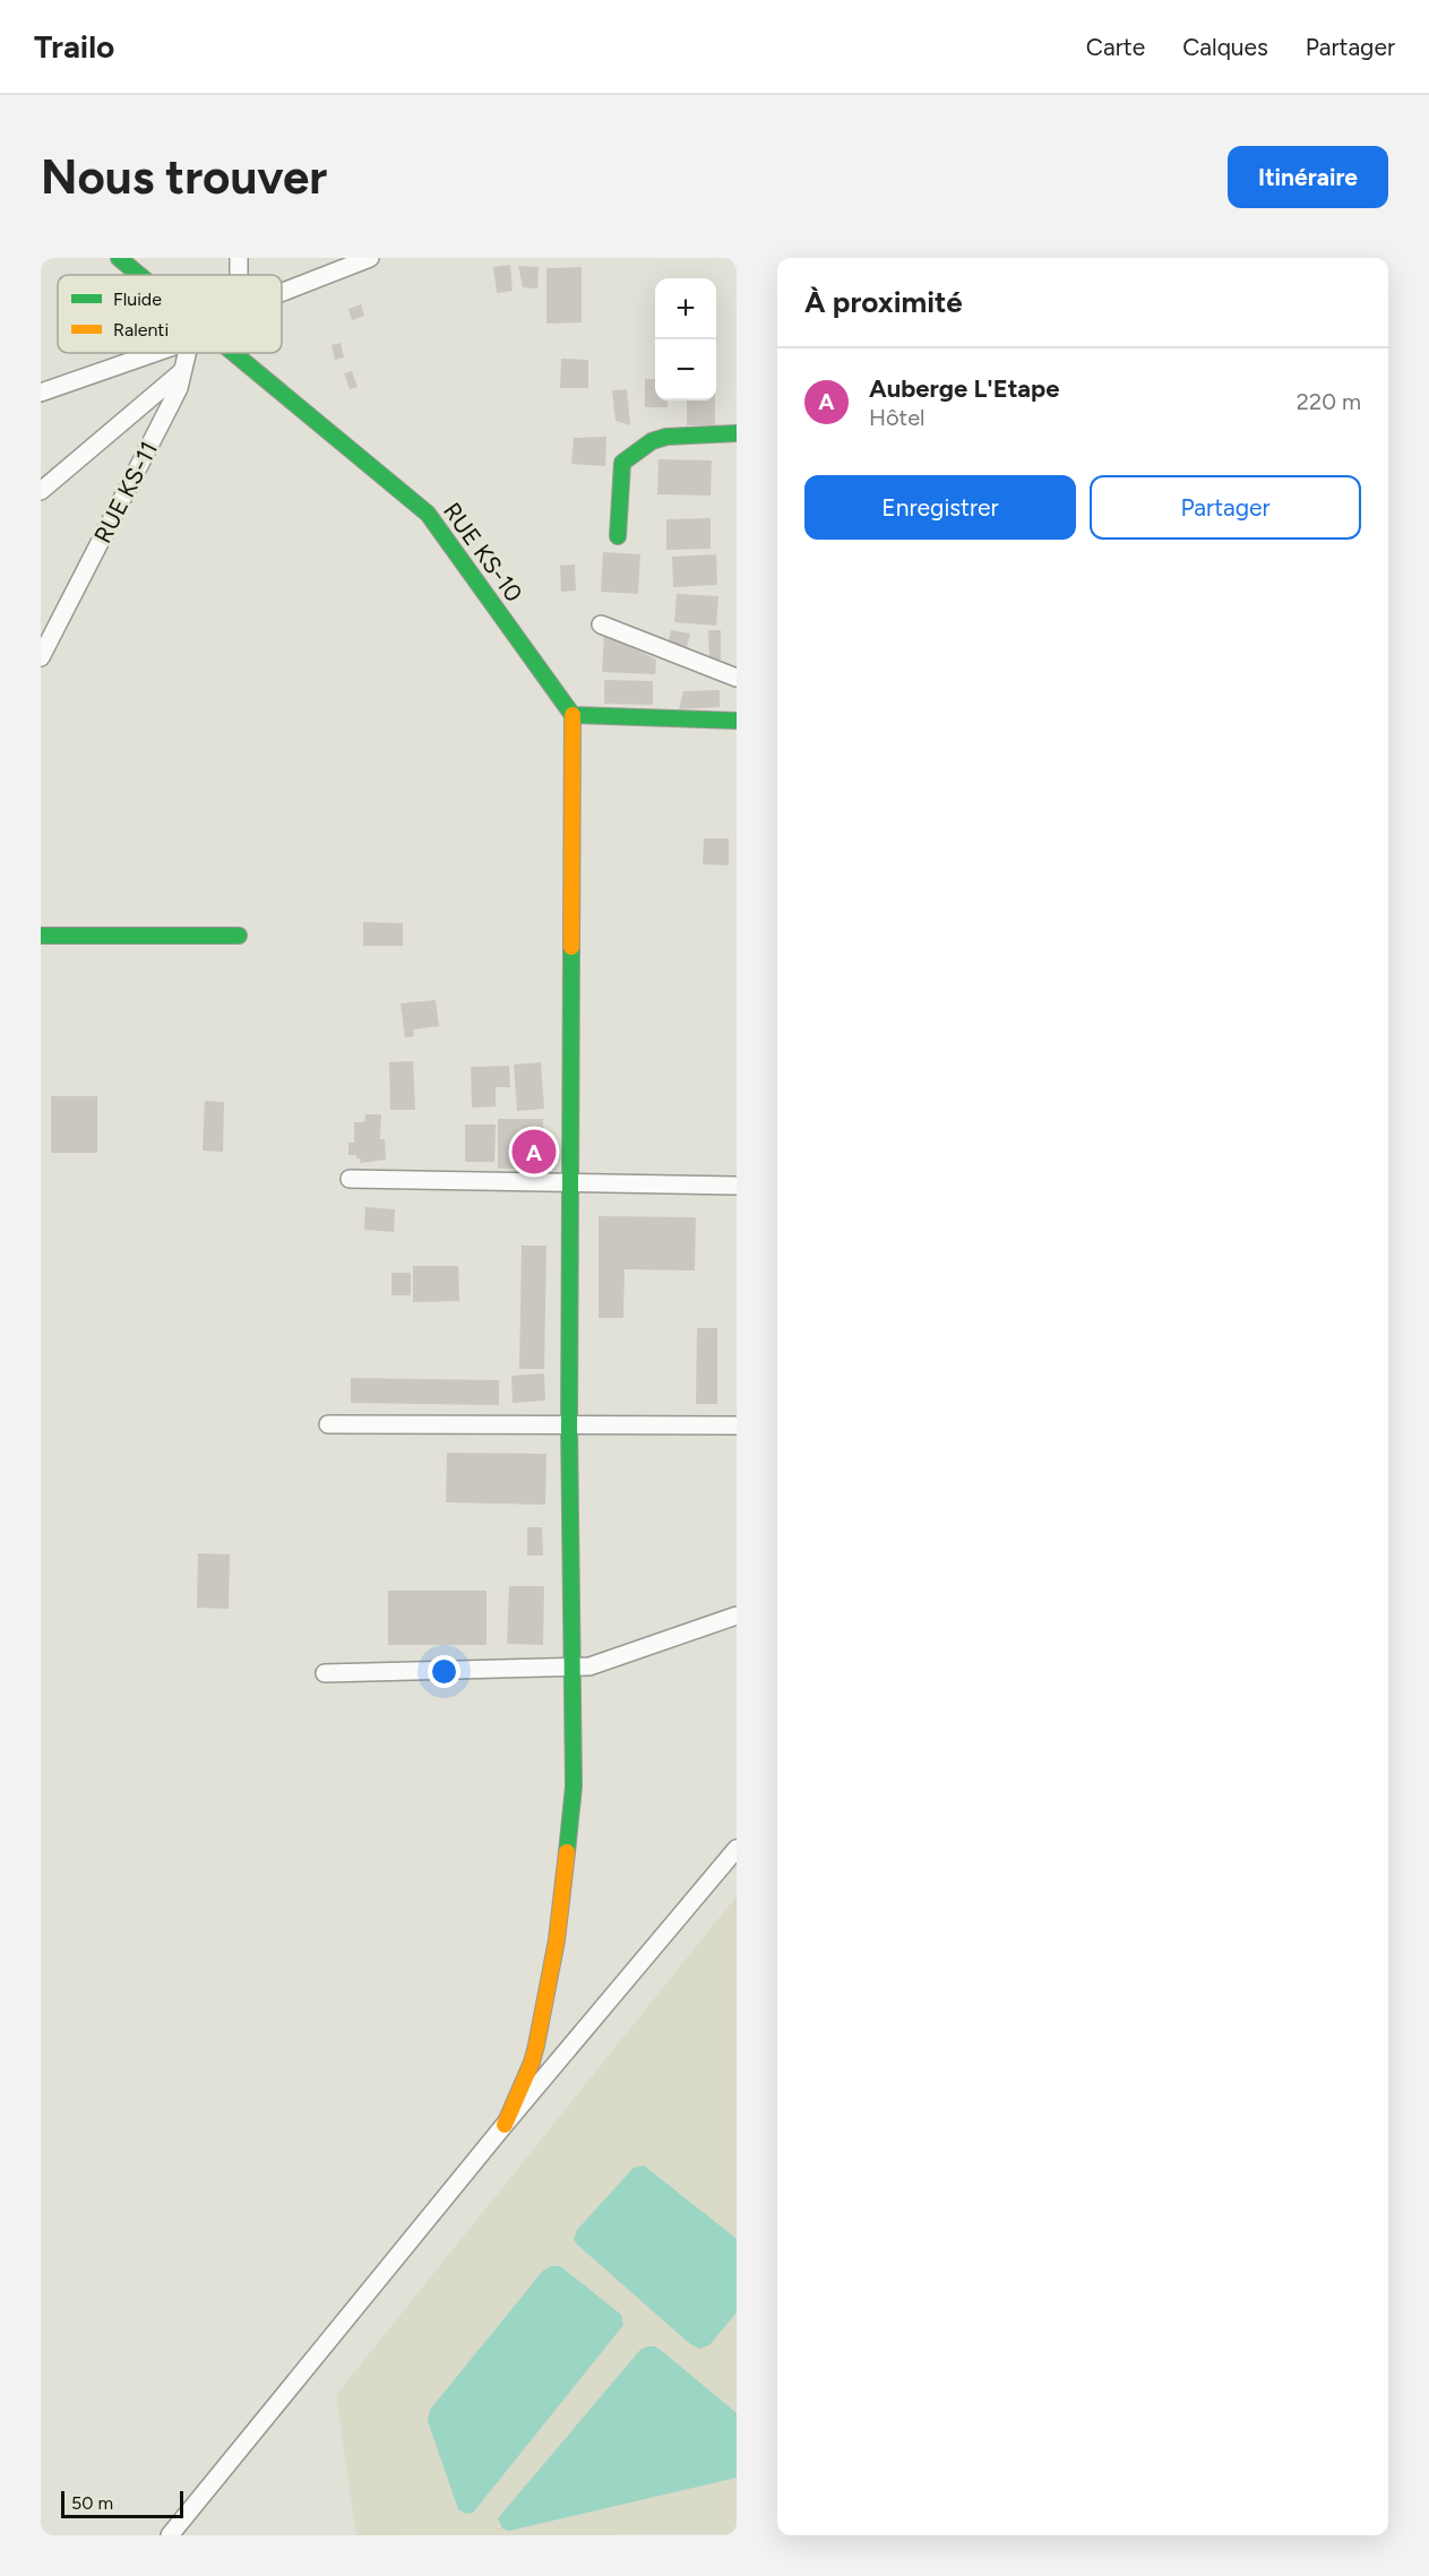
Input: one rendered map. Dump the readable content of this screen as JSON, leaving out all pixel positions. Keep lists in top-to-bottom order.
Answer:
{
  "streets": {
    "street": ["RUE KS-11", "RUE KS-10"]
  },
  "legend": ["Fluide", "Ralenti"],
  "scale_bar": "50 m",
  "page": {
    "header": "Trailo",
    "nav": ["Carte", "Calques", "Partager"],
    "buttons": [
      "Itinéraire",
      ["Enregistrer", "Partager"]
    ],
    "title": "Nous trouver",
    "heading": "À proximité",
    "map_buttons": ["+", "−"],
    "list": [
      {
        "mark": "A",
        "name": "Auberge L'Etape",
        "note": "Hôtel",
        "value": "220 m"
      }
    ],
    "pins": "A",
    "scale": "50 m"
  }
}
